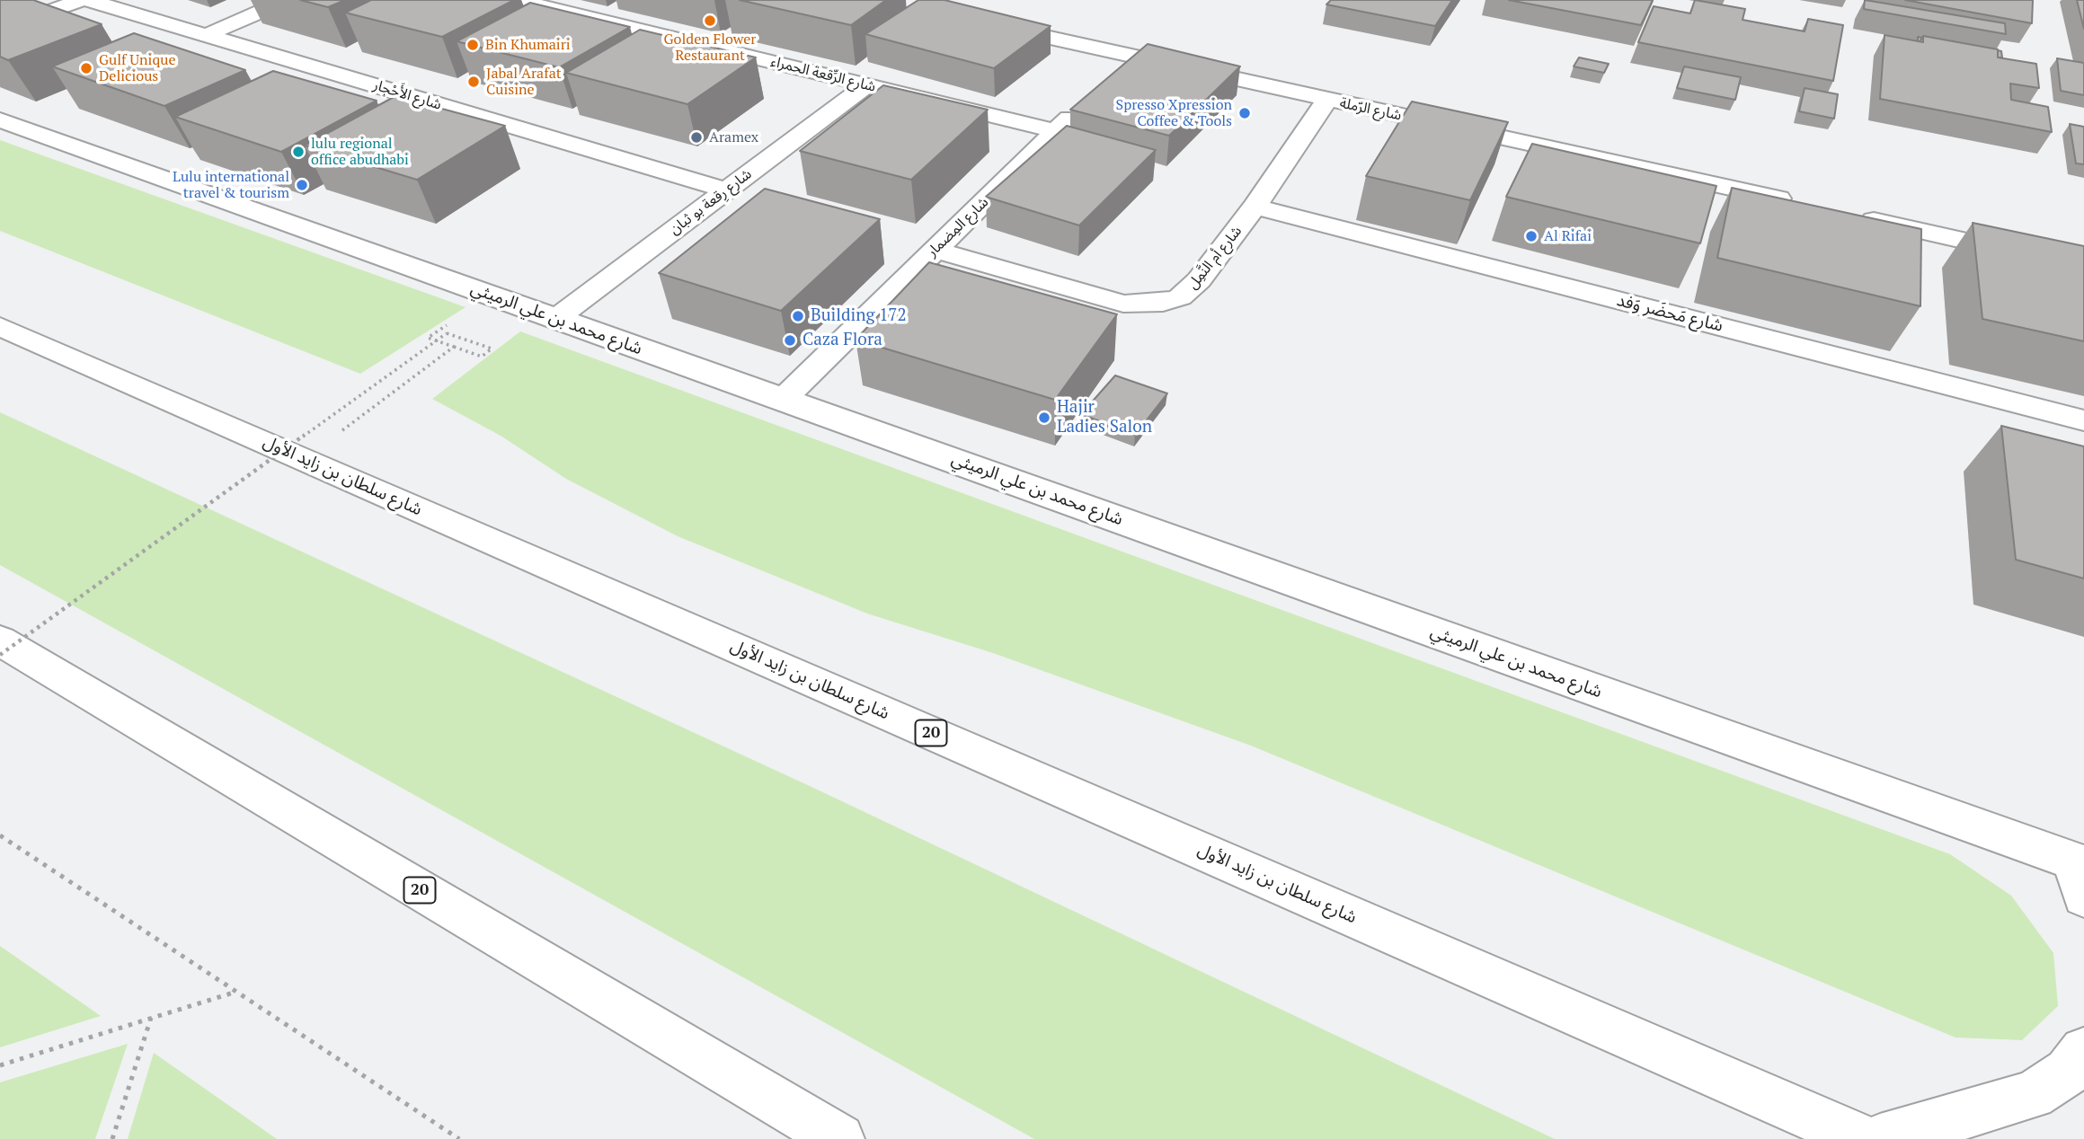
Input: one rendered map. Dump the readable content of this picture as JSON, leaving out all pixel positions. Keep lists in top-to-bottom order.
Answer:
{
  "streets": {
    "street": [
      "شارع الرِّقعة الحمراء",
      "شارع الأَحْجار",
      "شارع الرّملة",
      "شارع رِقعة بو ثبان",
      "شارع المِضمار",
      "شارع أم النَّمِل",
      "شارع مَحضَر وَفد",
      "شارع محمد بن علي الرميثي",
      "شارع سلطان بن زايد الأول",
      "20"
    ]
  },
  "crossings": [
    ["شارع الرِّقعة الحمراء", "شارع رِقعة بو ثبان"],
    ["شارع الرِّقعة الحمراء", "شارع المِضمار"],
    ["شارع الأَحْجار", "شارع رِقعة بو ثبان"],
    ["شارع الرّملة", "شارع أم النَّمِل"],
    ["شارع رِقعة بو ثبان", "شارع محمد بن علي الرميثي"],
    ["شارع المِضمار", "شارع أم النَّمِل"],
    ["شارع المِضمار", "شارع محمد بن علي الرميثي"],
    ["شارع أم النَّمِل", "شارع مَحضَر وَفد"]
  ],
  "places": [
    "Golden Flower Restaurant",
    "Bin Khumairi",
    "Gulf Unique Delicious",
    "Jabal Arafat Cuisine",
    "Spresso Xpression Coffee & Tools",
    "Aramex",
    "lulu regional office abudhabi",
    "Lulu international travel & tourism",
    "Al Rifai",
    "Building 172",
    "Caza Flora",
    "Hajir Ladies Salon"
  ]
}
